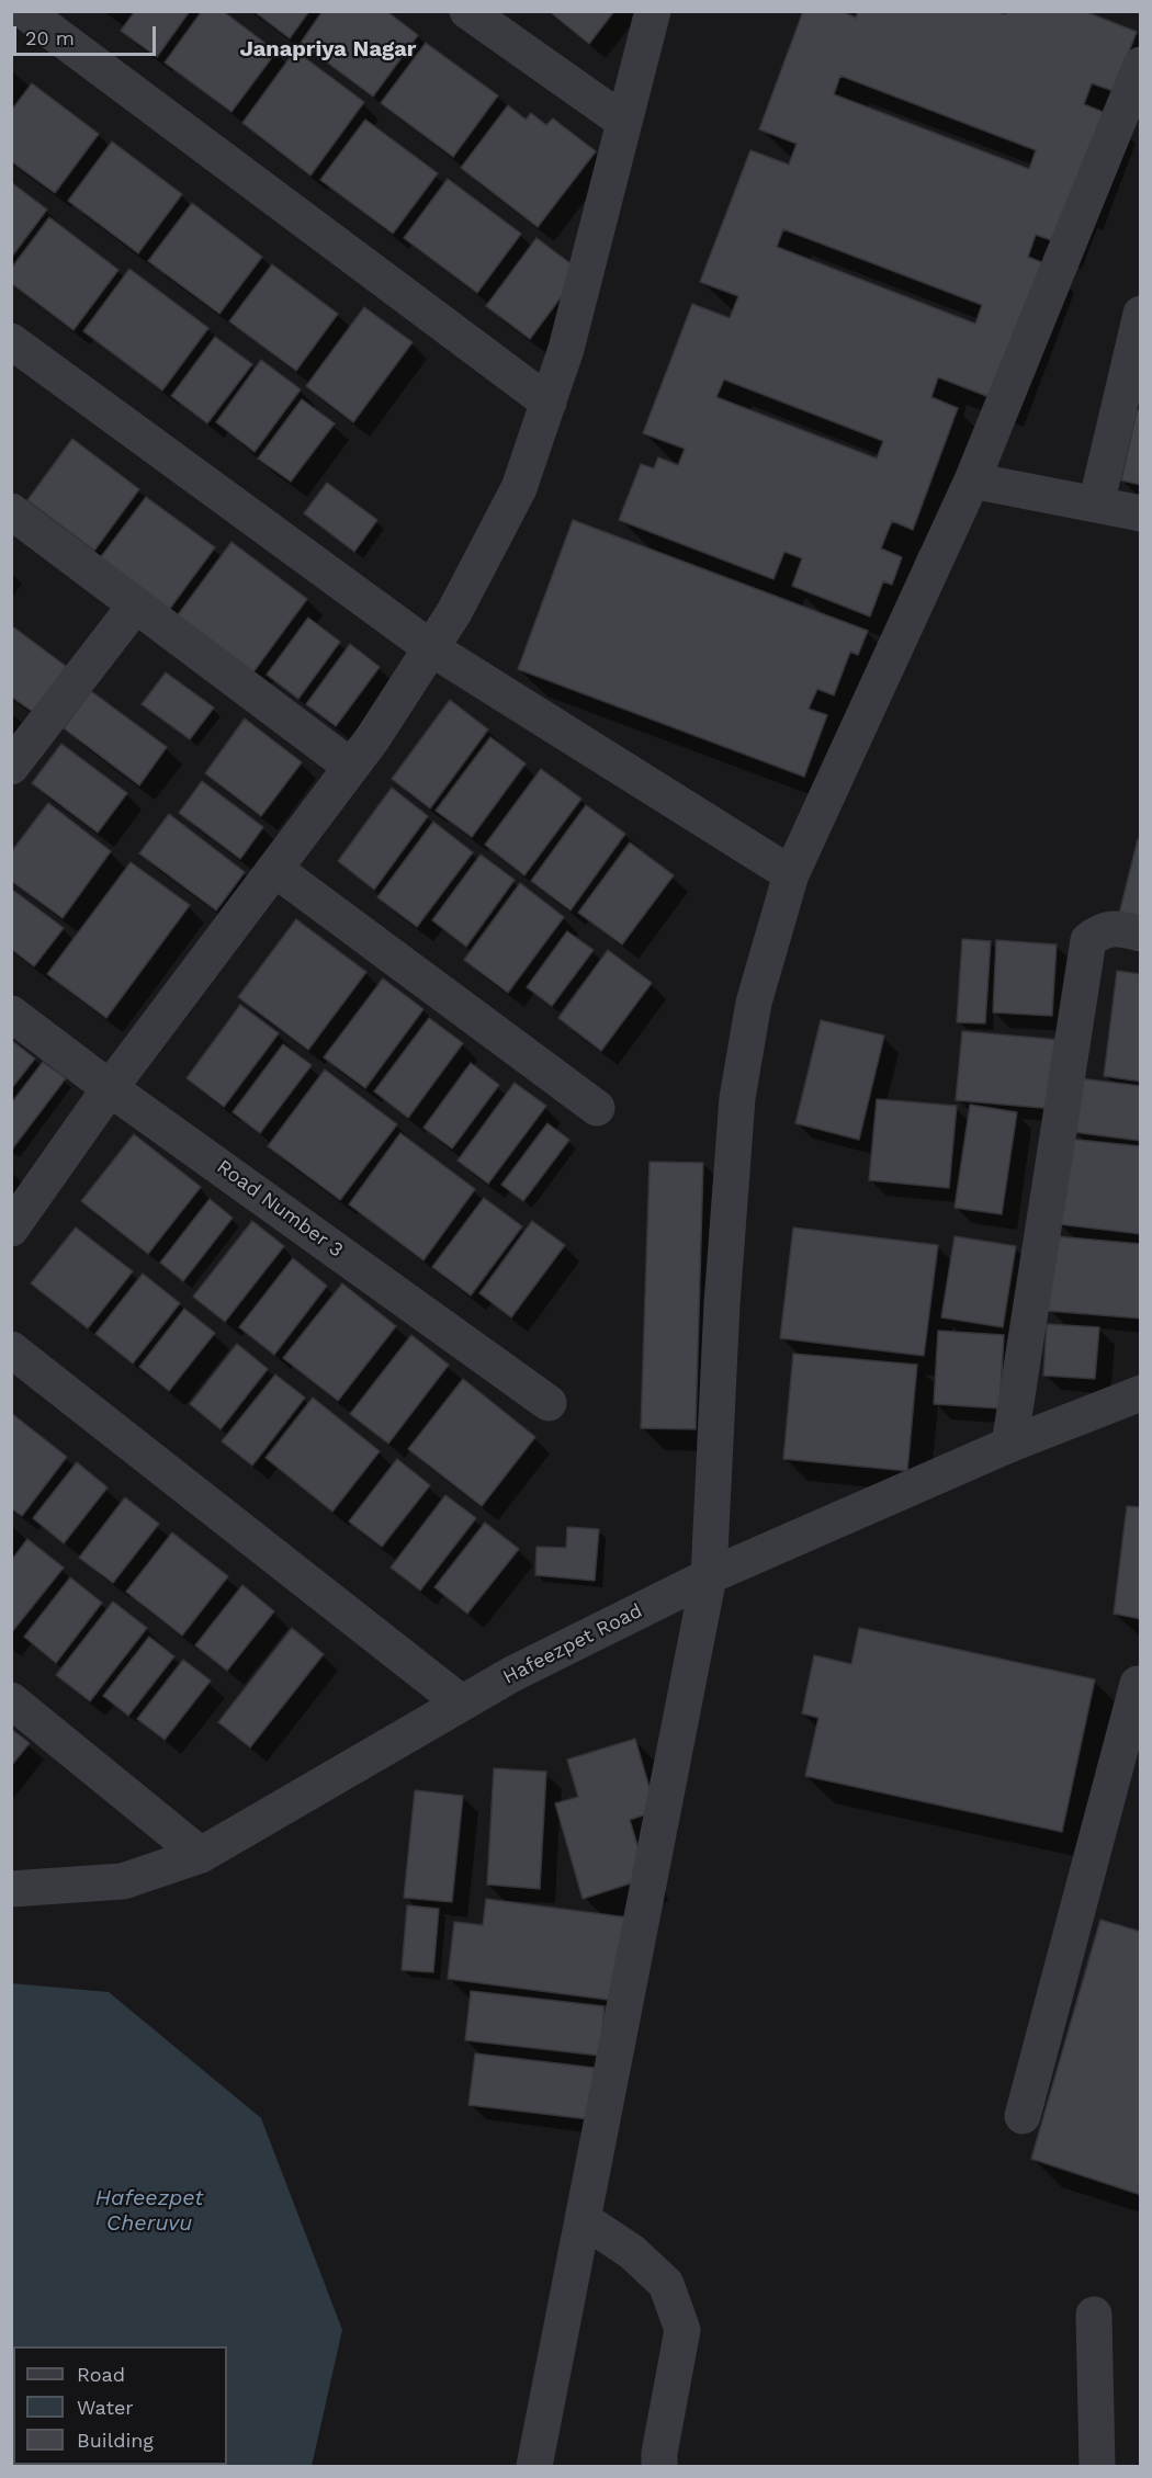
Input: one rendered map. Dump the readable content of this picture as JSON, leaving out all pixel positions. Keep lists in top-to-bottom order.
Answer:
{
  "streets": {
    "street": ["Road Number 3", "Hafeezpet Road"]
  },
  "districts": ["Janapriya Nagar"],
  "water": ["Hafeezpet Cheruvu"],
  "legend": ["Road", "Water", "Building"],
  "scale_bar": "20 m"
}
